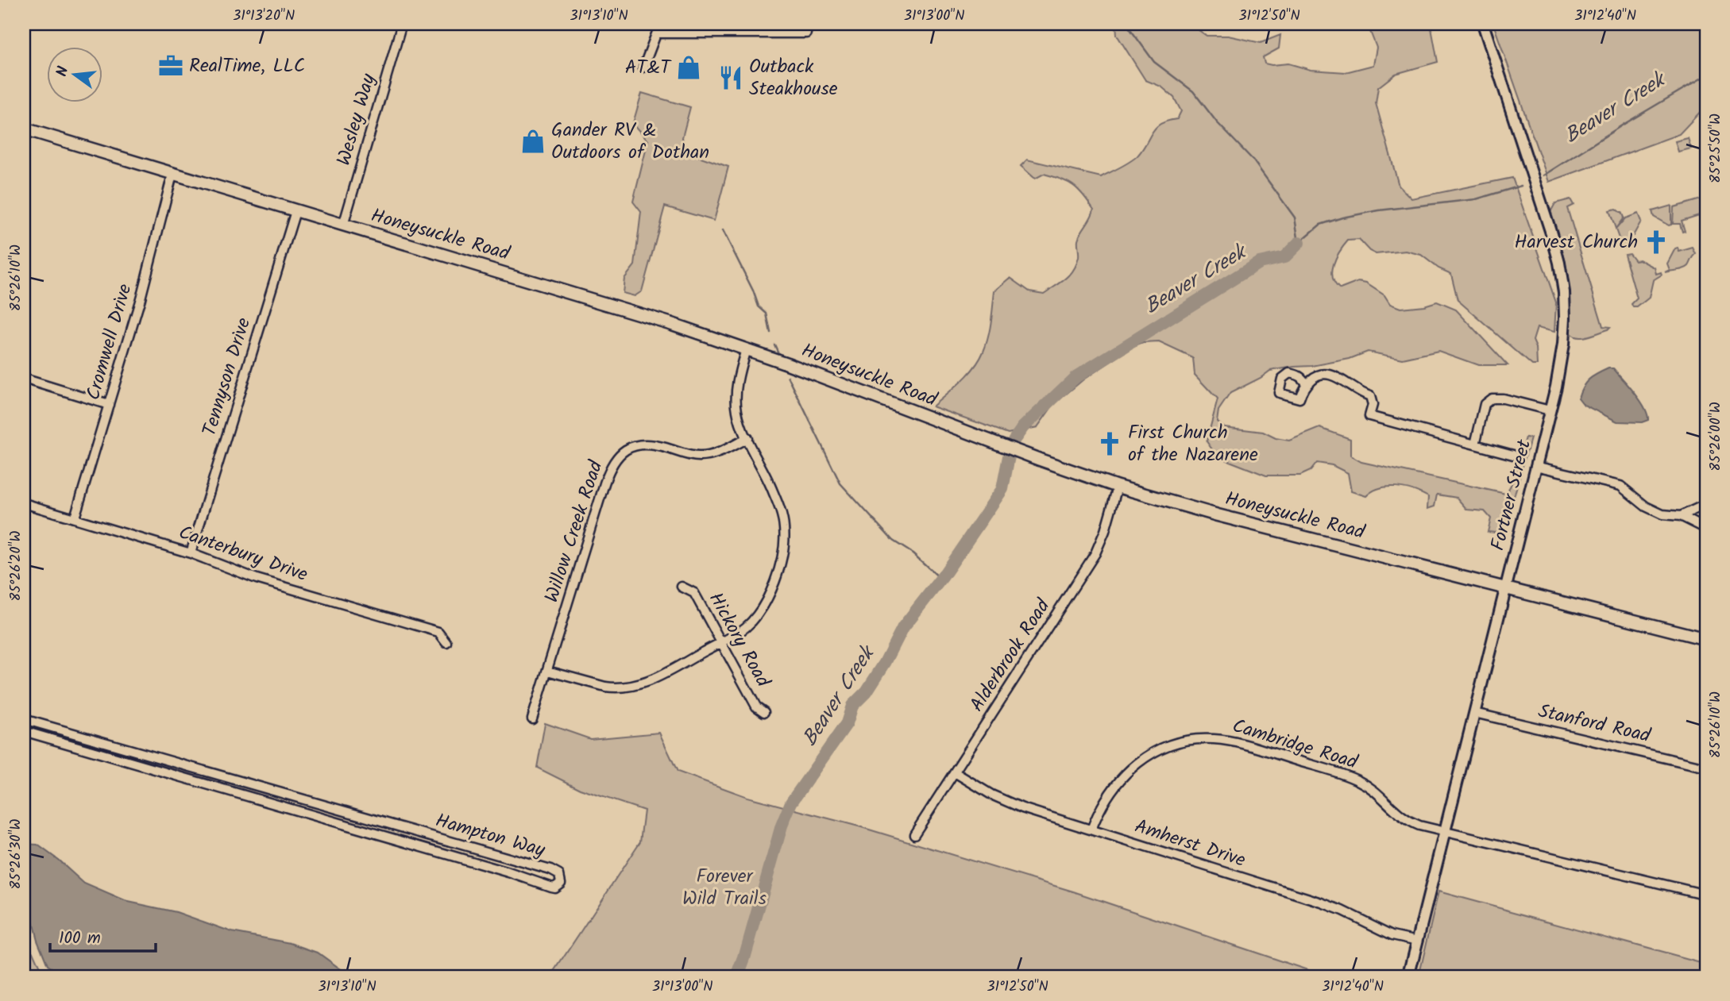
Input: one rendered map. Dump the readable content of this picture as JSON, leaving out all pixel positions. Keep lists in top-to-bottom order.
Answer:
{
  "streets": {
    "main road": ["Honeysuckle Road"],
    "street": [
      "Wesley Way",
      "Cromwell Drive",
      "Tennyson Drive",
      "Fortner Street",
      "Willow Creek Road",
      "Canterbury Drive",
      "Hickory Road",
      "Alderbrook Road",
      "Stanford Road",
      "Cambridge Road",
      "Hampton Way",
      "Amherst Drive"
    ]
  },
  "crossings": [
    ["Wesley Way", "Honeysuckle Road"],
    ["Honeysuckle Road", "Cromwell Drive"],
    ["Honeysuckle Road", "Tennyson Drive"],
    ["Honeysuckle Road", "Fortner Street"],
    ["Honeysuckle Road", "Alderbrook Road"],
    ["Cromwell Drive", "Canterbury Drive"],
    ["Tennyson Drive", "Canterbury Drive"],
    ["Fortner Street", "Stanford Road"],
    ["Fortner Street", "Cambridge Road"],
    ["Fortner Street", "Amherst Drive"],
    ["Alderbrook Road", "Amherst Drive"],
    ["Cambridge Road", "Amherst Drive"]
  ],
  "water": ["Beaver Creek"],
  "parks": ["Forever Wild Trails"],
  "places": {
    "office": ["RealTime, LLC"],
    "shop": ["AT&T", "Gander RV & Outdoors of Dothan"],
    "restaurant": ["Outback Steakhouse"],
    "church": ["Harvest Church", "First Church of the Nazarene"]
  },
  "scale_bar": "100 m",
  "north": "left",
  "coordinates": [
    "31°13'20\"N",
    "31°13'10\"N",
    "31°13'00\"N",
    "31°12'50\"N",
    "31°12'40\"N",
    "85°25'50\"W",
    "85°26'10\"W",
    "85°26'00\"W",
    "85°26'20\"W",
    "85°26'30\"W"
  ]
}
